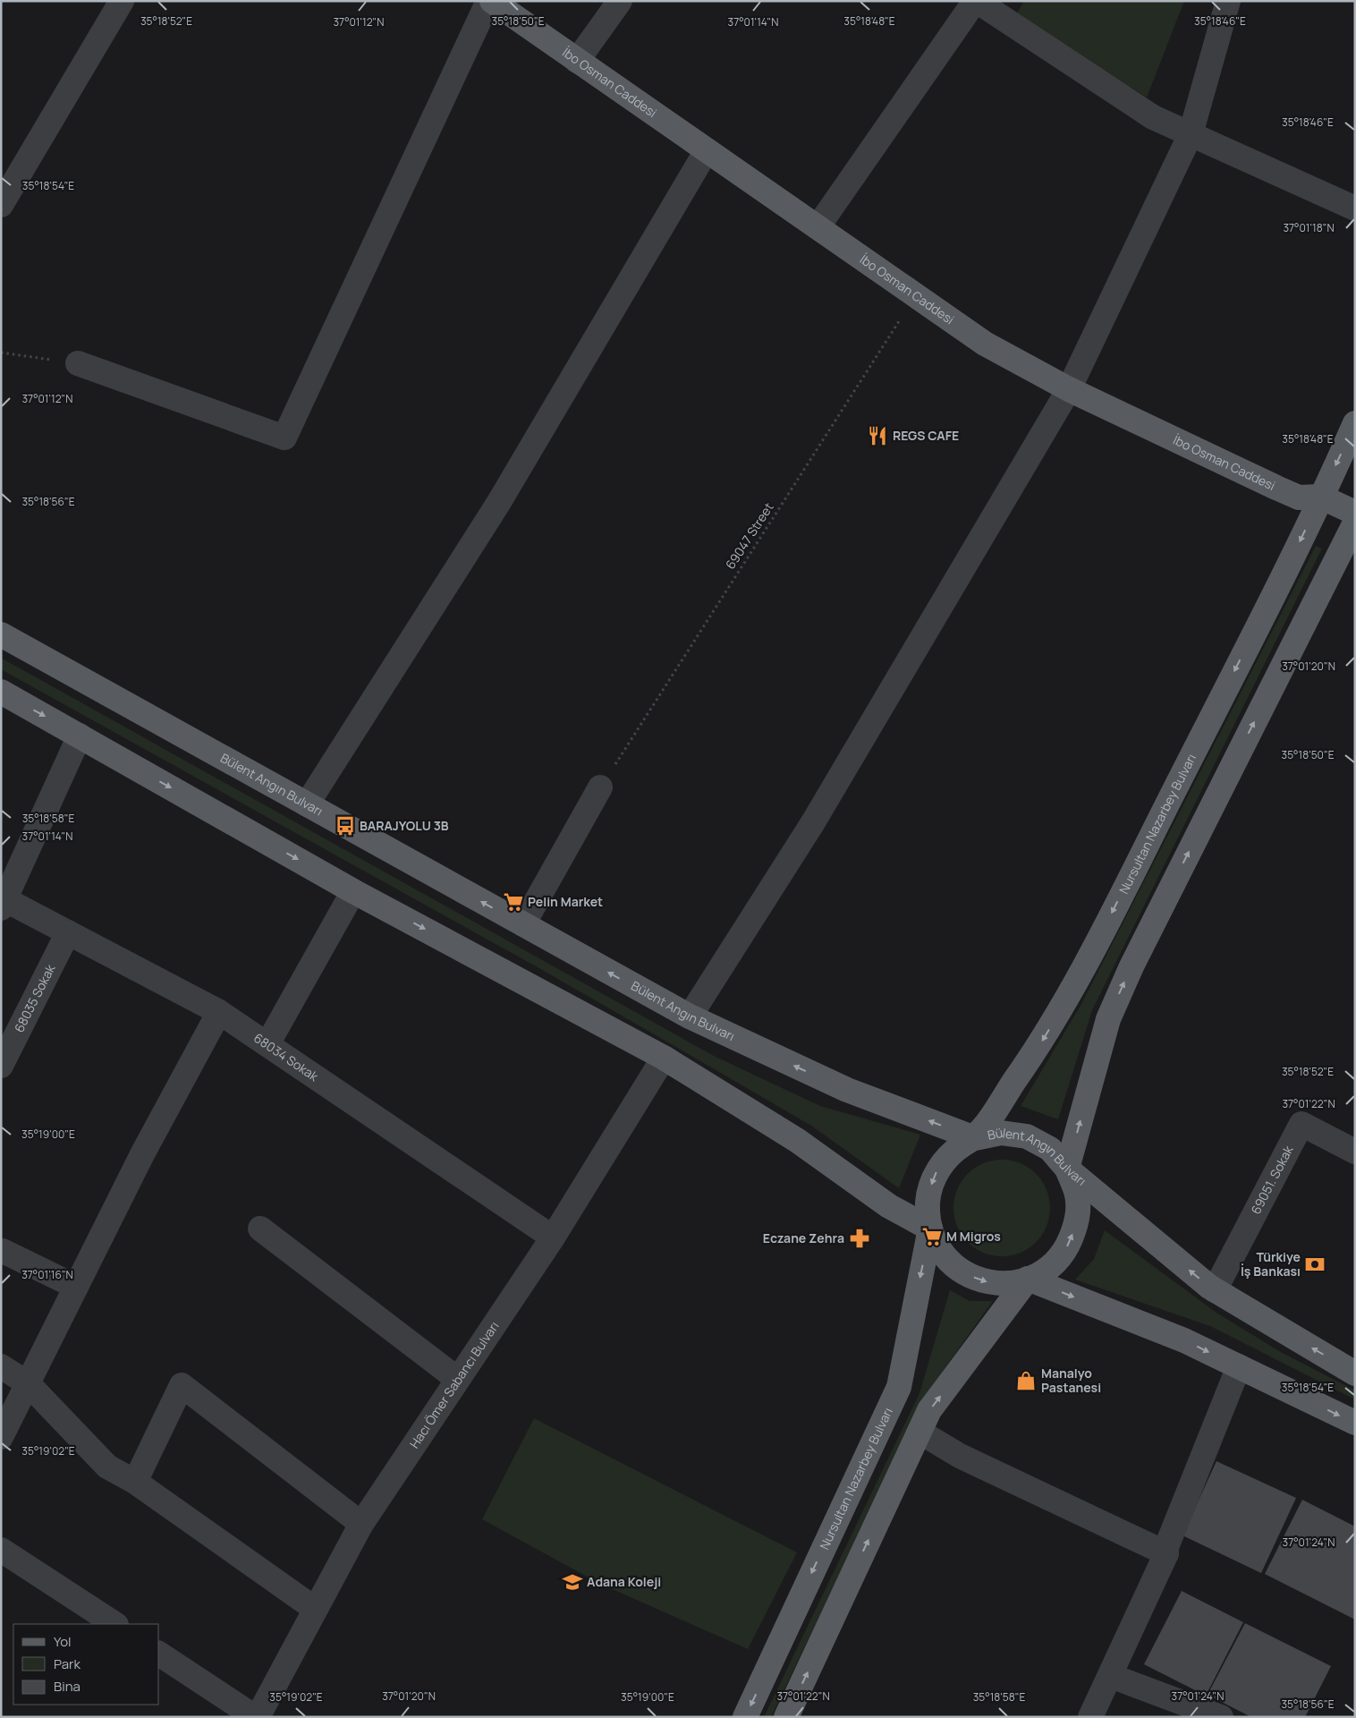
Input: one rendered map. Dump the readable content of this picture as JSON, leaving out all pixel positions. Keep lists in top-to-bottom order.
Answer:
{
  "streets": {
    "main road": ["İbo Osman Caddesi", "Bülent Angın Bulvarı", "Nursultan Nazarbey Bulvarı"],
    "street": [
      "68035 Sokak",
      "68034 Sokak",
      "69051. Sokak",
      "Hacı Ömer Sabancı Bulvarı"
    ],
    "path": ["69047 Street"]
  },
  "crossings": [
    ["İbo Osman Caddesi", "69047 Street"],
    ["İbo Osman Caddesi", "Nursultan Nazarbey Bulvarı"],
    ["Bülent Angın Bulvarı", "Nursultan Nazarbey Bulvarı"],
    ["Bülent Angın Bulvarı", "69051. Sokak"],
    ["68035 Sokak", "68034 Sokak"],
    ["68034 Sokak", "Hacı Ömer Sabancı Bulvarı"]
  ],
  "places": {
    "restaurant": ["REGS CAFE"],
    "bus stop": ["BARAJYOLU 3B"],
    "supermarket": ["Pelin Market", "M Migros"],
    "pharmacy": ["Eczane Zehra"],
    "bank": ["Türkiye İş Bankası"],
    "shop": ["Manalyo Pastanesi"],
    "school or university": ["Adana Koleji"]
  },
  "legend": ["Yol", "Park", "Bina"],
  "coordinates": [
    "35°18'52\"E",
    "35°18'48\"E",
    "35°18'50\"E",
    "35°18'46\"E",
    "37°01'12\"N",
    "37°01'14\"N",
    "35°18'54\"E",
    "37°01'18\"N",
    "35°18'56\"E",
    "37°01'20\"N",
    "35°18'58\"E",
    "37°01'22\"N",
    "35°19'00\"E",
    "37°01'16\"N",
    "35°19'02\"E",
    "37°01'24\"N"
  ]
}
